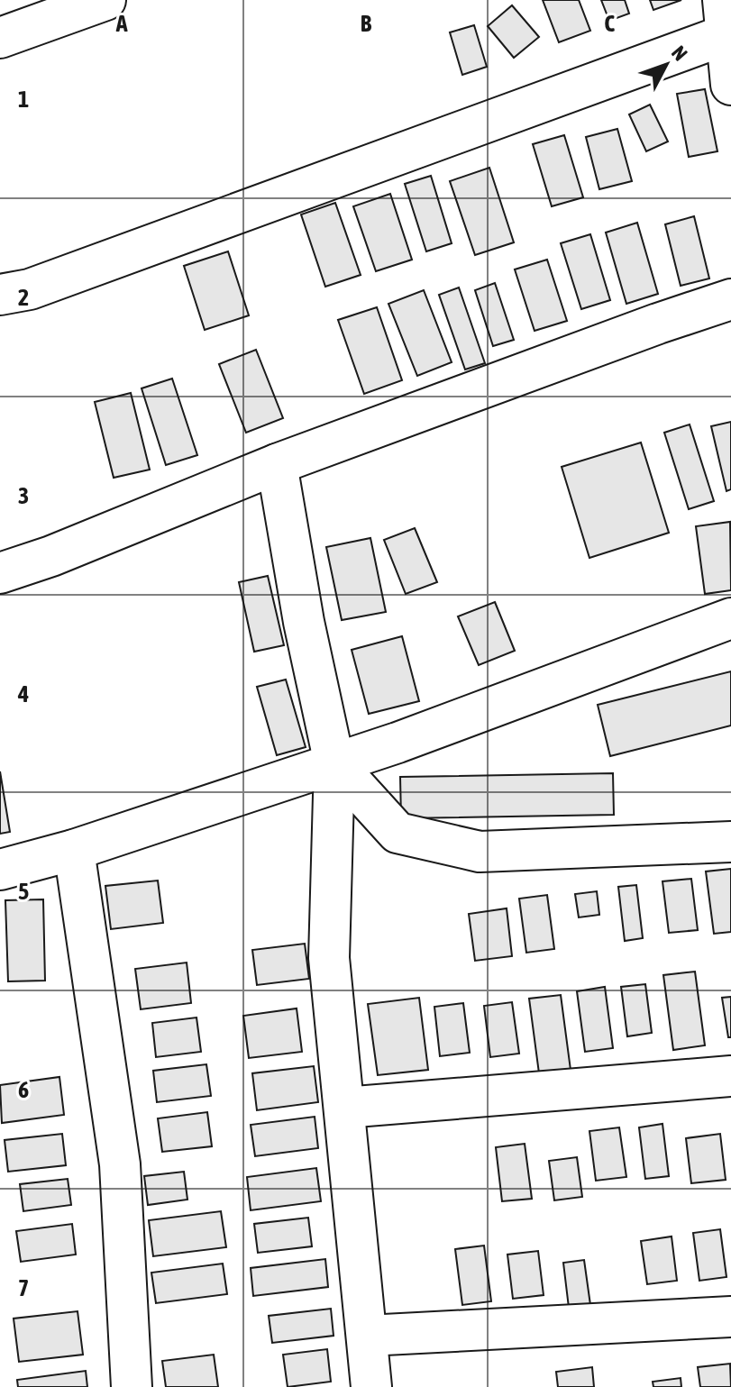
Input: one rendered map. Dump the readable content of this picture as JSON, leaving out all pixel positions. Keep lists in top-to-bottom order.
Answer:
{
  "north": "top right",
  "grid": {
    "columns": ["A", "B", "C"],
    "rows": [
      "1",
      "2",
      "3",
      "4",
      "5",
      "6",
      "7"
    ]
  }
}
